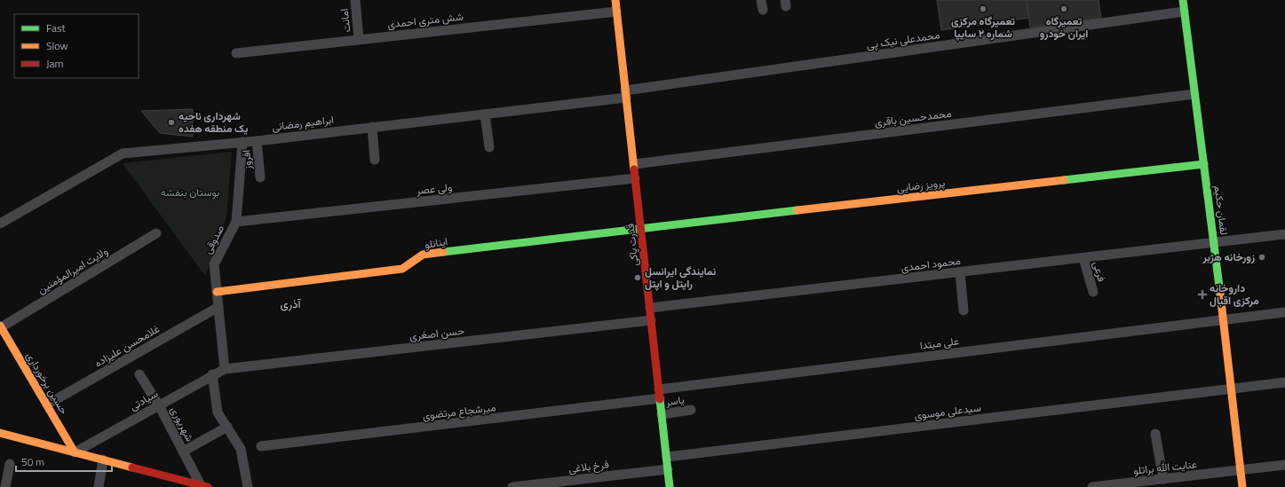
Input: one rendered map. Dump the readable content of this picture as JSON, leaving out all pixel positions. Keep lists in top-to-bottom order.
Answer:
{
  "streets": {
    "street": [
      "امانت",
      "شش متری احمدی",
      "محمدعلی نیک پی",
      "محمدحسین باقری",
      "ابراهیم رمضانی",
      "افروز",
      "پرویز رضایی",
      "ولی عصر",
      "لقمان حکیم",
      "صدوقی",
      "اینانلو",
      "قدرت پاکی",
      "محمود احمدی",
      "ولایت امیرالمؤمنین",
      "فرعی",
      "حسن اصغری",
      "علی مبتدا",
      "غلامحسن علیزاده",
      "حسین برخورداری",
      "سیادتی",
      "یاسر",
      "میرشجاع مرتضوی",
      "سیدعلی موسوی",
      "شهریوری",
      "فرخ بلاغی",
      "عنایت الله براتلو"
    ]
  },
  "crossings": [
    ["امانت", "شش متری احمدی"],
    ["شش متری احمدی", "قدرت پاکی"],
    ["محمدعلی نیک پی", "ابراهیم رمضانی"],
    ["محمدعلی نیک پی", "لقمان حکیم"],
    ["محمدعلی نیک پی", "قدرت پاکی"],
    ["محمدحسین باقری", "لقمان حکیم"],
    ["محمدحسین باقری", "قدرت پاکی"],
    ["ابراهیم رمضانی", "افروز"],
    ["ابراهیم رمضانی", "صدوقی"],
    ["ابراهیم رمضانی", "قدرت پاکی"],
    ["پرویز رضایی", "لقمان حکیم"],
    ["پرویز رضایی", "اینانلو"],
    ["پرویز رضایی", "قدرت پاکی"],
    ["ولی عصر", "صدوقی"],
    ["ولی عصر", "قدرت پاکی"],
    ["لقمان حکیم", "محمود احمدی"],
    ["لقمان حکیم", "علی مبتدا"],
    ["لقمان حکیم", "سیدعلی موسوی"],
    ["لقمان حکیم", "عنایت الله براتلو"],
    ["صدوقی", "اینانلو"],
    ["صدوقی", "حسن اصغری"],
    ["صدوقی", "غلامحسن علیزاده"],
    ["صدوقی", "سیادتی"],
    ["اینانلو", "قدرت پاکی"],
    ["قدرت پاکی", "محمود احمدی"],
    ["قدرت پاکی", "حسن اصغری"],
    ["قدرت پاکی", "علی مبتدا"],
    ["قدرت پاکی", "یاسر"],
    ["قدرت پاکی", "میرشجاع مرتضوی"],
    ["قدرت پاکی", "سیدعلی موسوی"],
    ["قدرت پاکی", "فرخ بلاغی"],
    ["محمود احمدی", "فرعی"],
    ["ولایت امیرالمؤمنین", "حسین برخورداری"],
    ["حسن اصغری", "سیادتی"],
    ["علی مبتدا", "میرشجاع مرتضوی"],
    ["غلامحسن علیزاده", "حسین برخورداری"],
    ["حسین برخورداری", "سیادتی"],
    ["سیادتی", "شهریوری"]
  ],
  "districts": ["آذری"],
  "parks": ["بوستان بنفشه"],
  "places": {
    "other": [
      "تعمیرگاه مرکزی شماره ۲ سایپا",
      "تعمیرگاه ایران خودرو",
      "شهرداری ناحیه یک منطقه هفده",
      "زورخانه هژبر",
      "نمایندگی ایرانسل رایتل و اپتل"
    ],
    "health": ["داروخانه مرکزی اقبال"]
  },
  "legend": ["Fast", "Slow", "Jam"],
  "scale_bar": "50 m"
}
